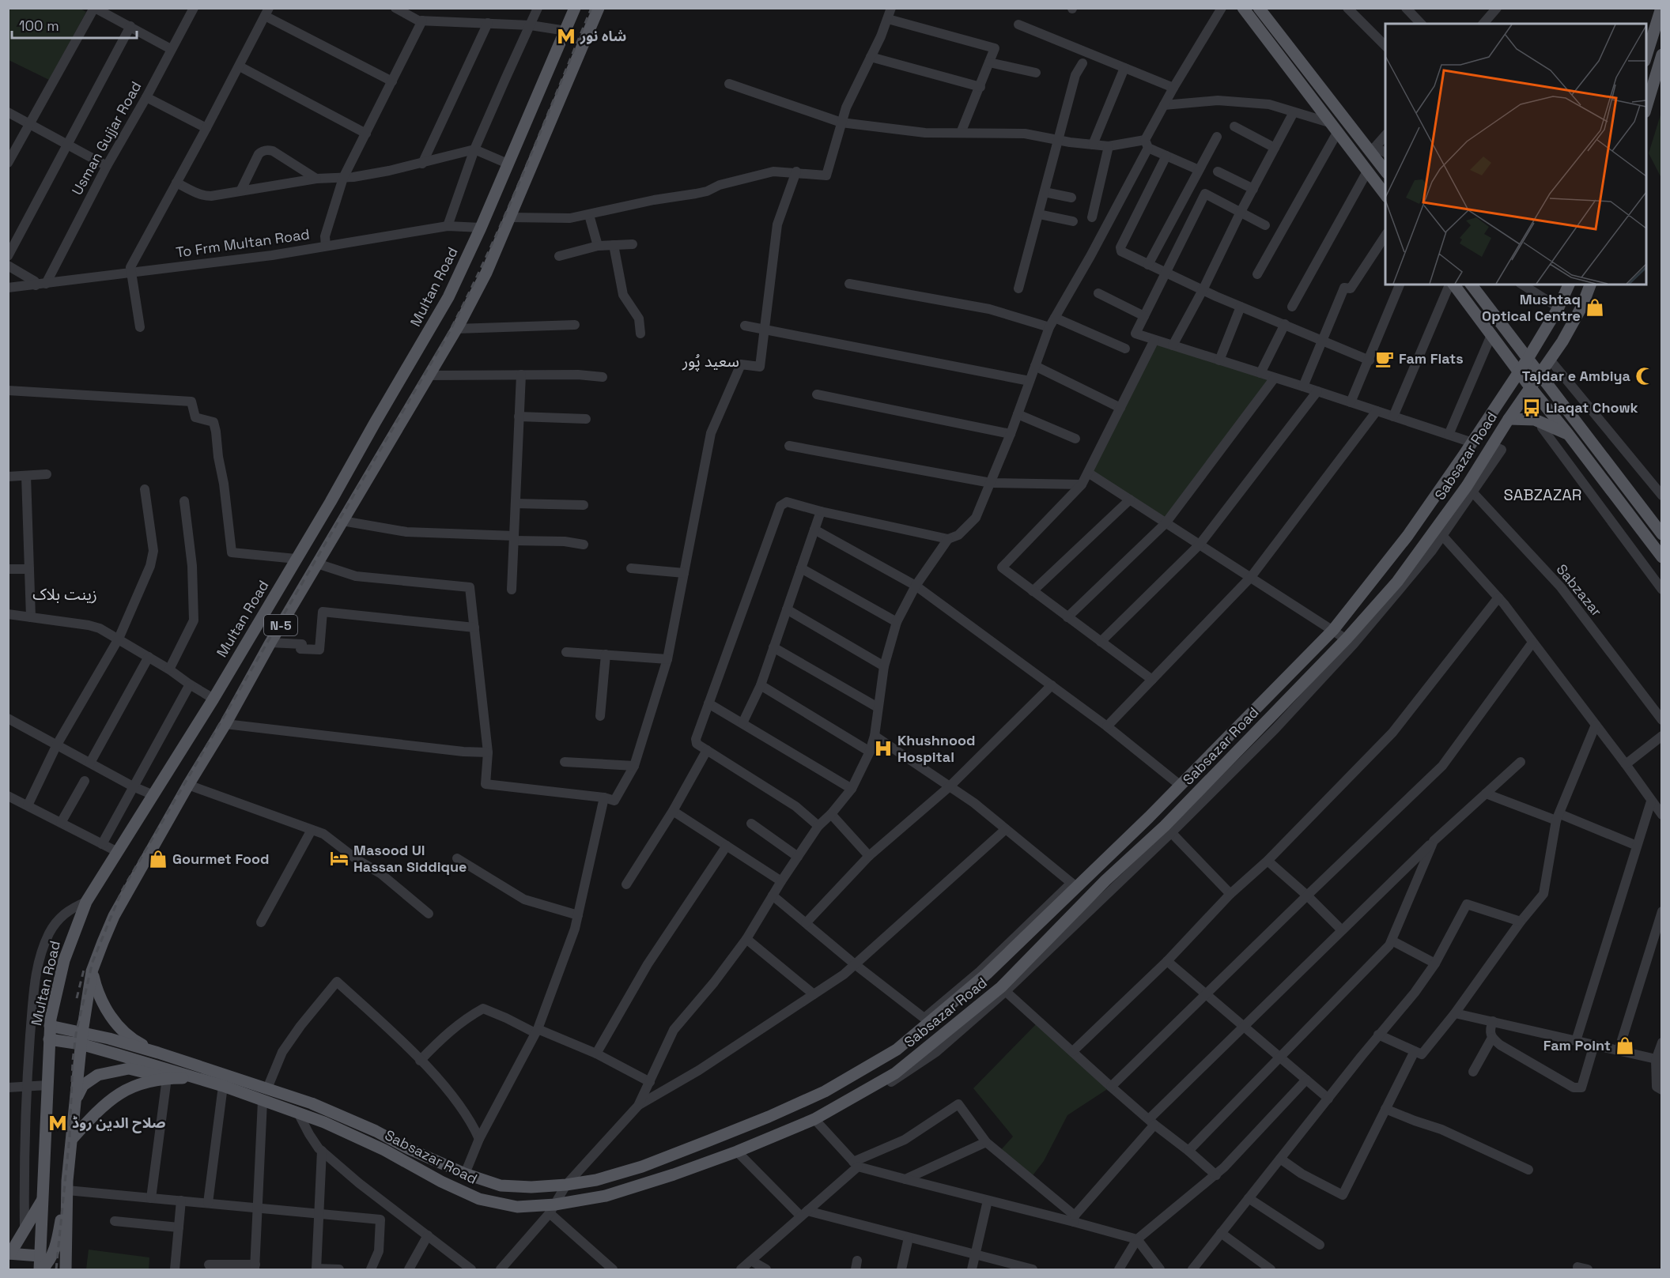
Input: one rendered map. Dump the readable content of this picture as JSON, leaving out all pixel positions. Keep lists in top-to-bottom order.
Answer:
{
  "streets": {
    "main road": ["Multan Road", "Sabsazar Road", "N-5"],
    "street": ["Usman Gujjar Road", "To Frm Multan Road", "Sabzazar"]
  },
  "crossings": [
    ["Usman Gujjar Road", "To Frm Multan Road"],
    ["To Frm Multan Road", "Multan Road"],
    ["Multan Road", "Sabsazar Road"],
    ["Sabsazar Road", "Sabzazar"],
    ["Sabsazar Road", "N-5"]
  ],
  "districts": ["سعید پُور", "SABZAZAR", "زینت بلاک"],
  "places": {
    "metro station": ["شاہ نور", "صلاح الدین روڈ"],
    "shop": ["Mushtaq Optical Centre", "Gourmet Food", "Fam Point"],
    "cafe": ["Fam Flats"],
    "mosque": ["Tajdar e Ambiya"],
    "bus stop": ["Liaqat Chowk"],
    "hospital": ["Khushnood Hospital"],
    "hotel": ["Masood Ul Hassan Siddique"]
  },
  "scale_bar": "100 m"
}
